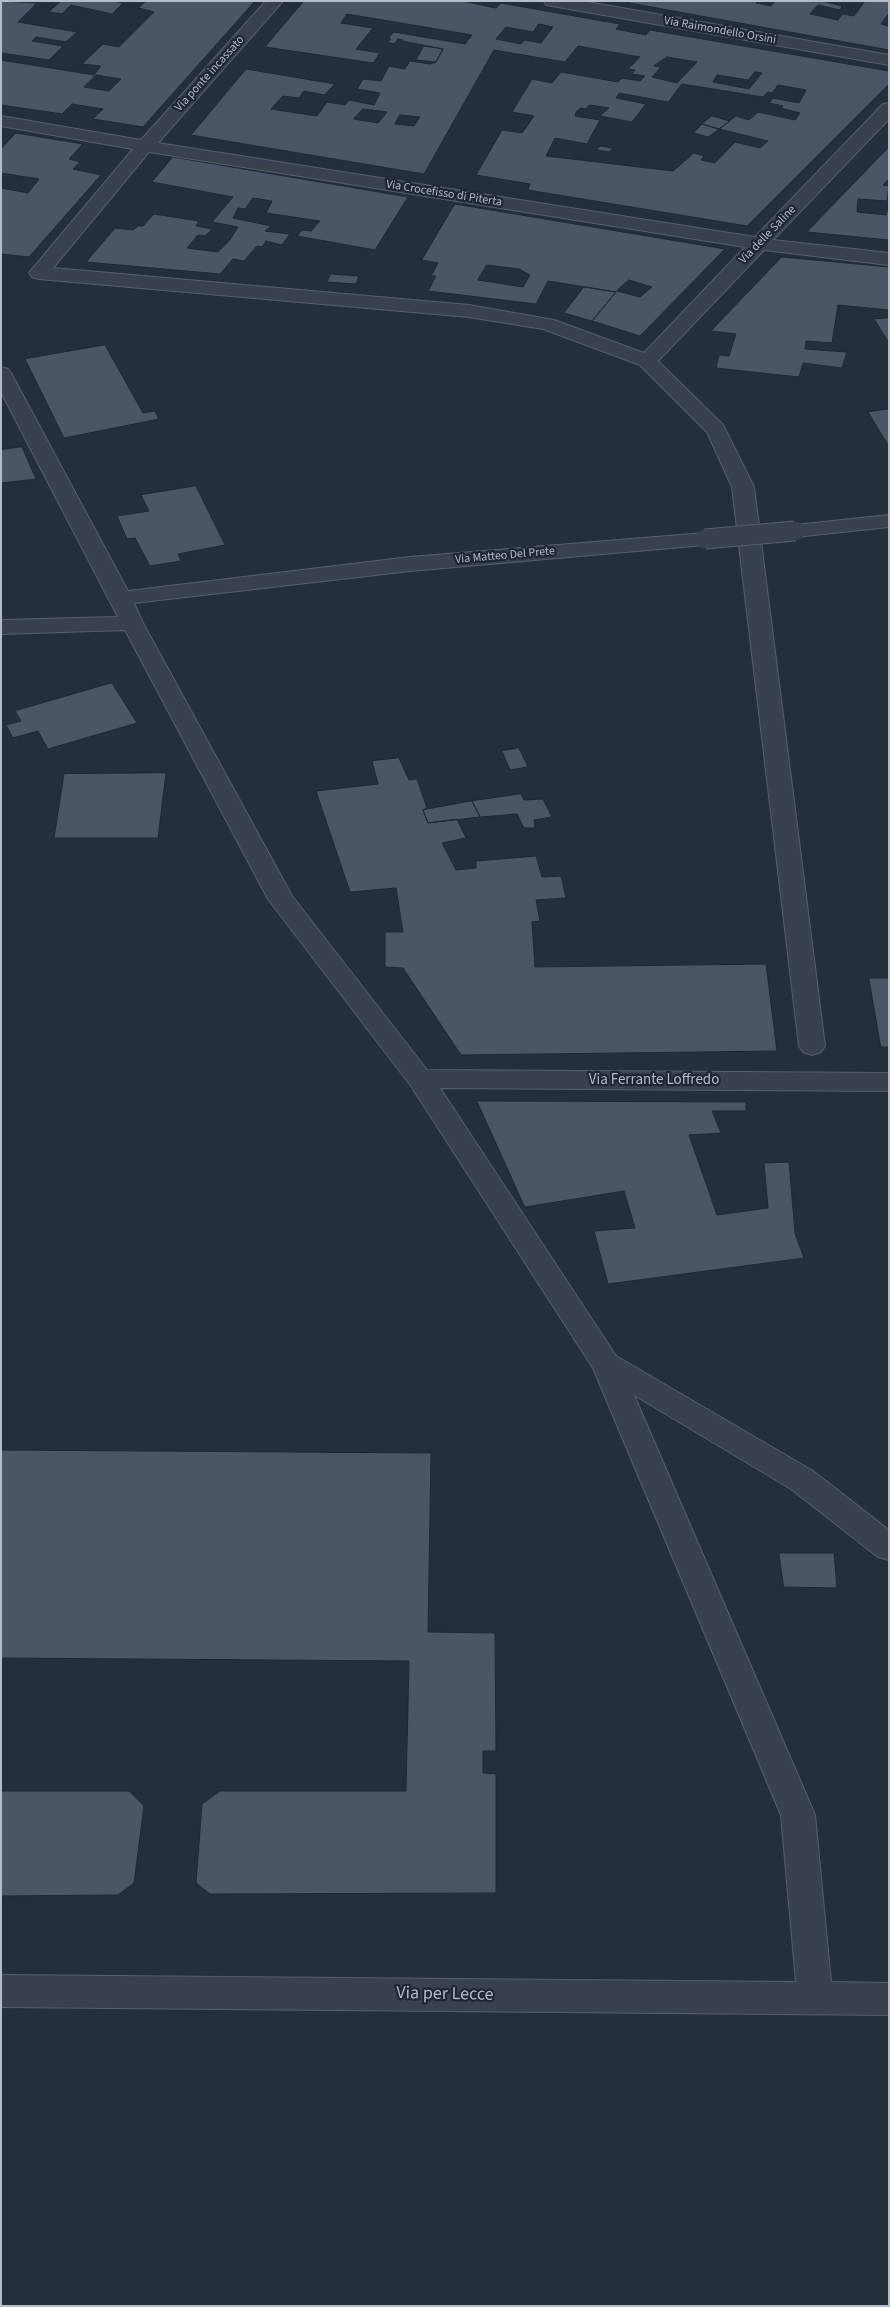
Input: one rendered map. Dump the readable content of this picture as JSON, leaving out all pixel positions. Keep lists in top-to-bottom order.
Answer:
{
  "streets": {
    "street": [
      "Via Raimondello Orsini",
      "Via ponte incassato",
      "Via Crocefisso di Piterta",
      "Via delle Saline",
      "Via Matteo Del Prete",
      "Via Ferrante Loffredo",
      "Via per Lecce"
    ]
  },
  "crossings": [
    ["Via ponte incassato", "Via Crocefisso di Piterta"],
    ["Via ponte incassato", "Via delle Saline"],
    ["Via Crocefisso di Piterta", "Via delle Saline"]
  ]
}
